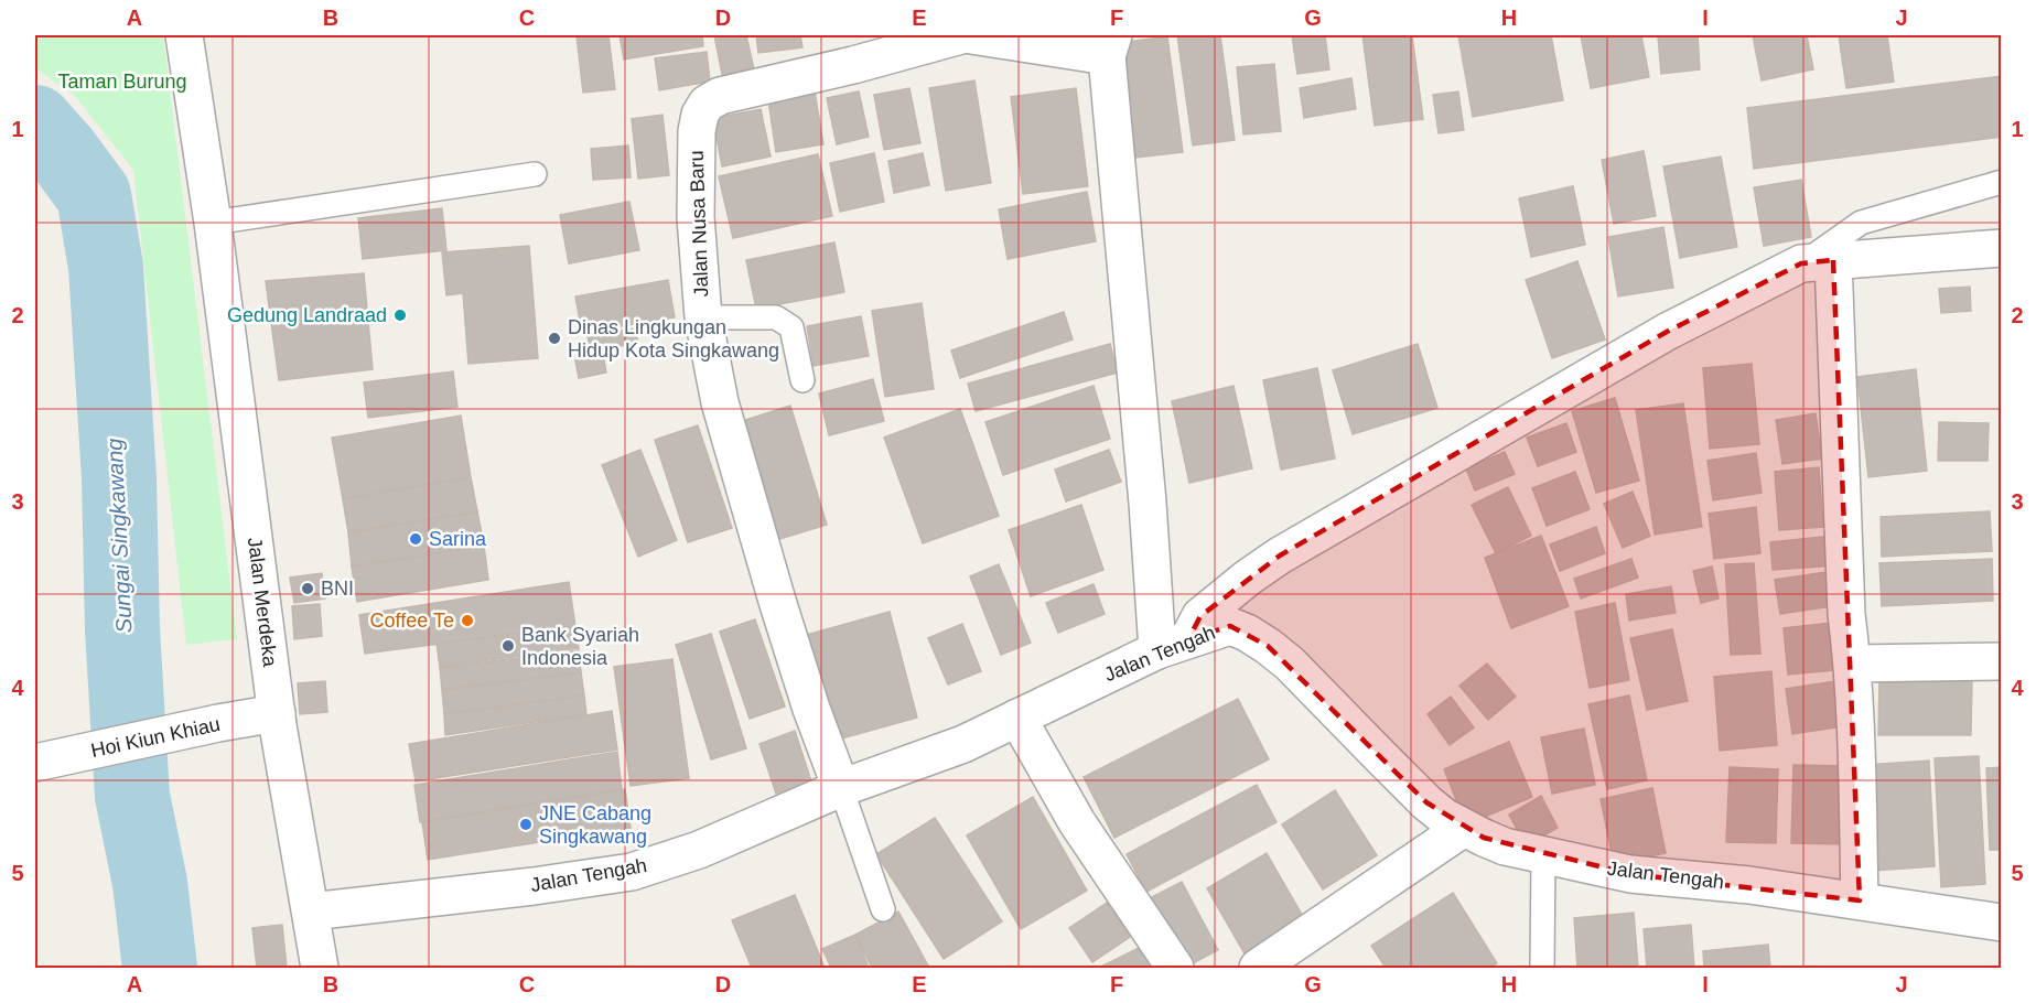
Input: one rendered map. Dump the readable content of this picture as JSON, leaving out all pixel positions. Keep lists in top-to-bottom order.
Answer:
{
  "streets": {
    "street": [
      "Jalan Nusa Baru",
      "Jalan Merdeka",
      "Jalan Tengah",
      "Hoi Kiun Khiau"
    ]
  },
  "crossings": [
    ["Jalan Nusa Baru", "Jalan Tengah"],
    ["Jalan Merdeka", "Jalan Tengah"],
    ["Jalan Merdeka", "Hoi Kiun Khiau"]
  ],
  "water": ["Sungai Singkawang"],
  "parks": ["Taman Burung"],
  "places": [
    "Gedung Landraad",
    "Dinas Lingkungan Hidup Kota Singkawang",
    "Sarina",
    "BNI",
    "Coffee Te",
    "Bank Syariah Indonesia",
    "JNE Cabang Singkawang"
  ],
  "grid": {
    "columns": [
      "A",
      "B",
      "C",
      "D",
      "E",
      "F",
      "G",
      "H",
      "I",
      "J"
    ],
    "rows": [
      "1",
      "2",
      "3",
      "4",
      "5"
    ]
  }
}
